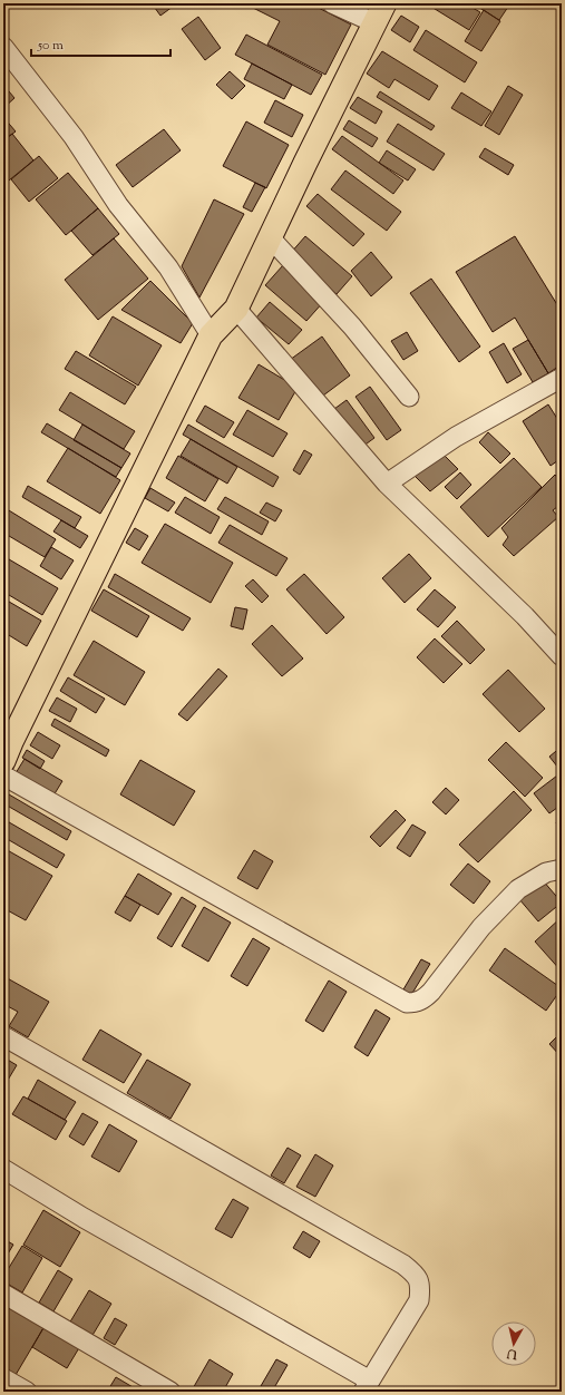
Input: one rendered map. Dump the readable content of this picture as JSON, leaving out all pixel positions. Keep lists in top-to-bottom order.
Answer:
{
  "scale_bar": "50 m",
  "north": "bottom"
}
